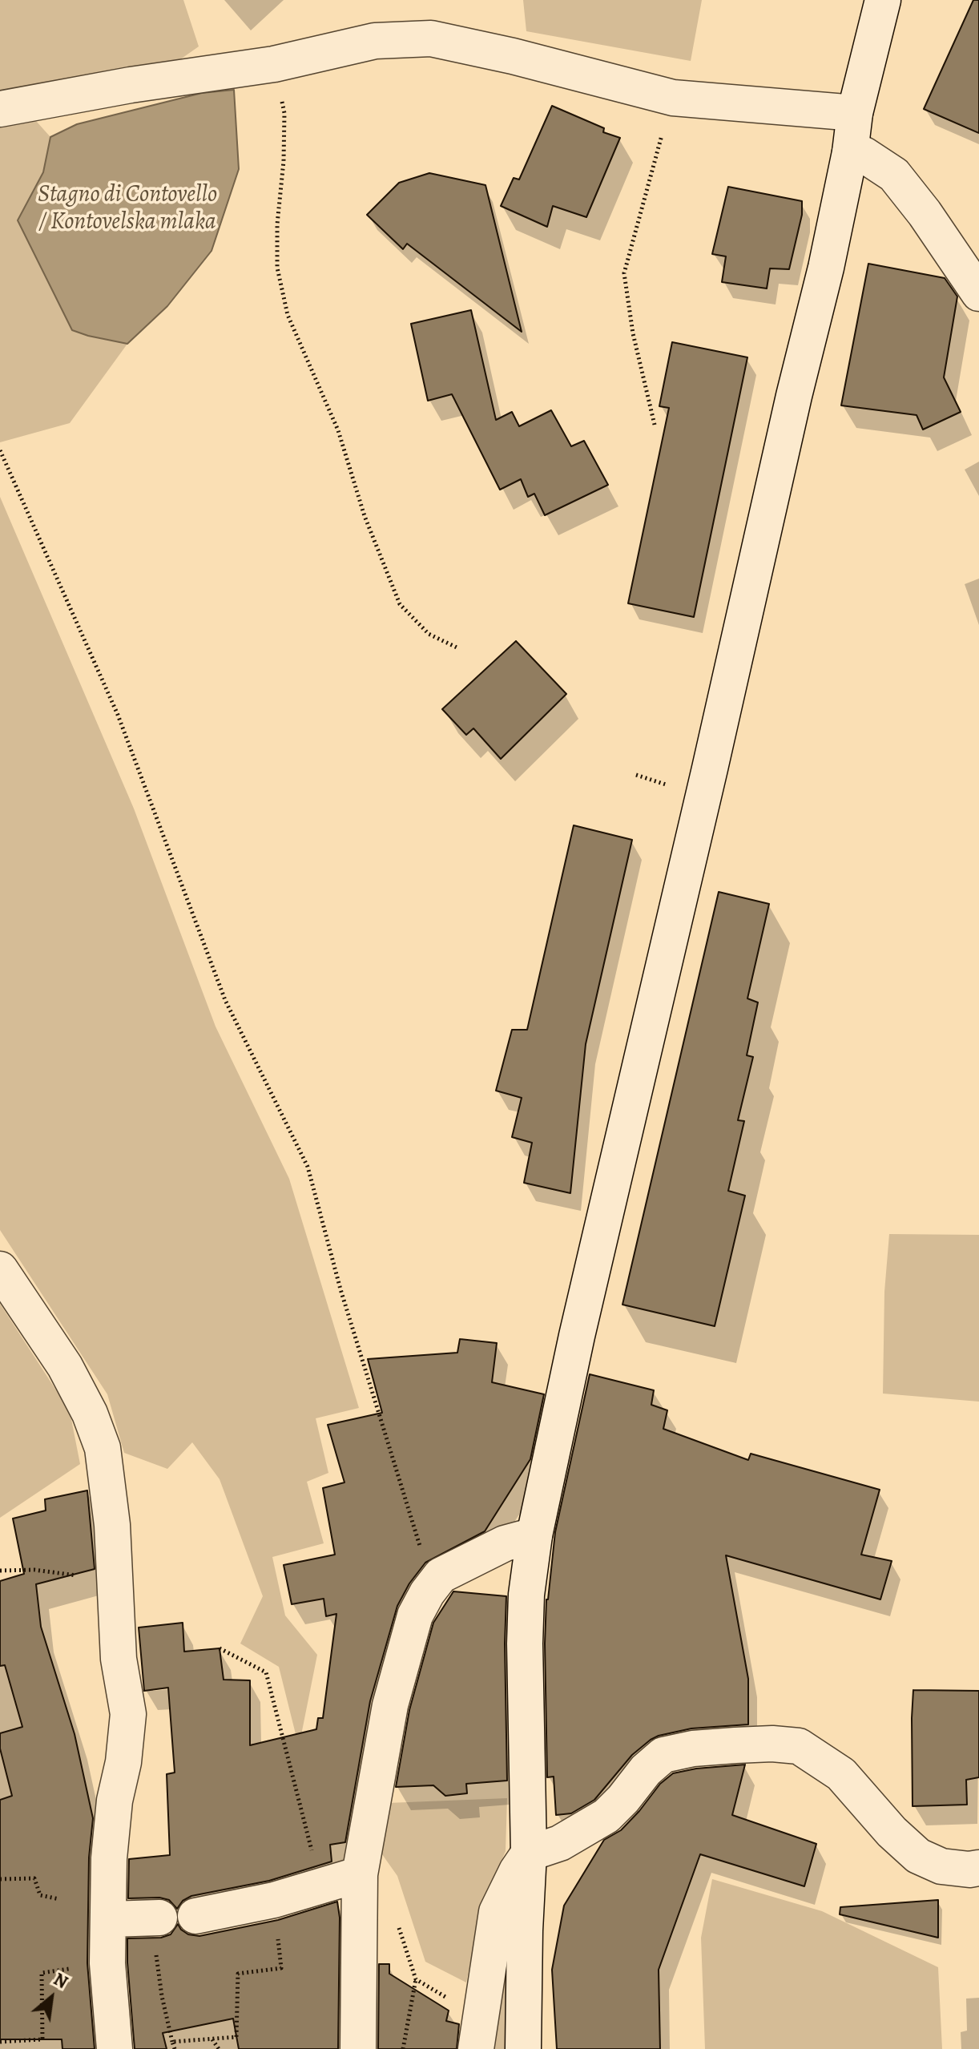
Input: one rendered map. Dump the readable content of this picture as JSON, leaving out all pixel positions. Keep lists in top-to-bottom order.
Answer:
{
  "water": ["Stagno di Contovello / Kontovelska mlaka"],
  "north": "top right"
}
